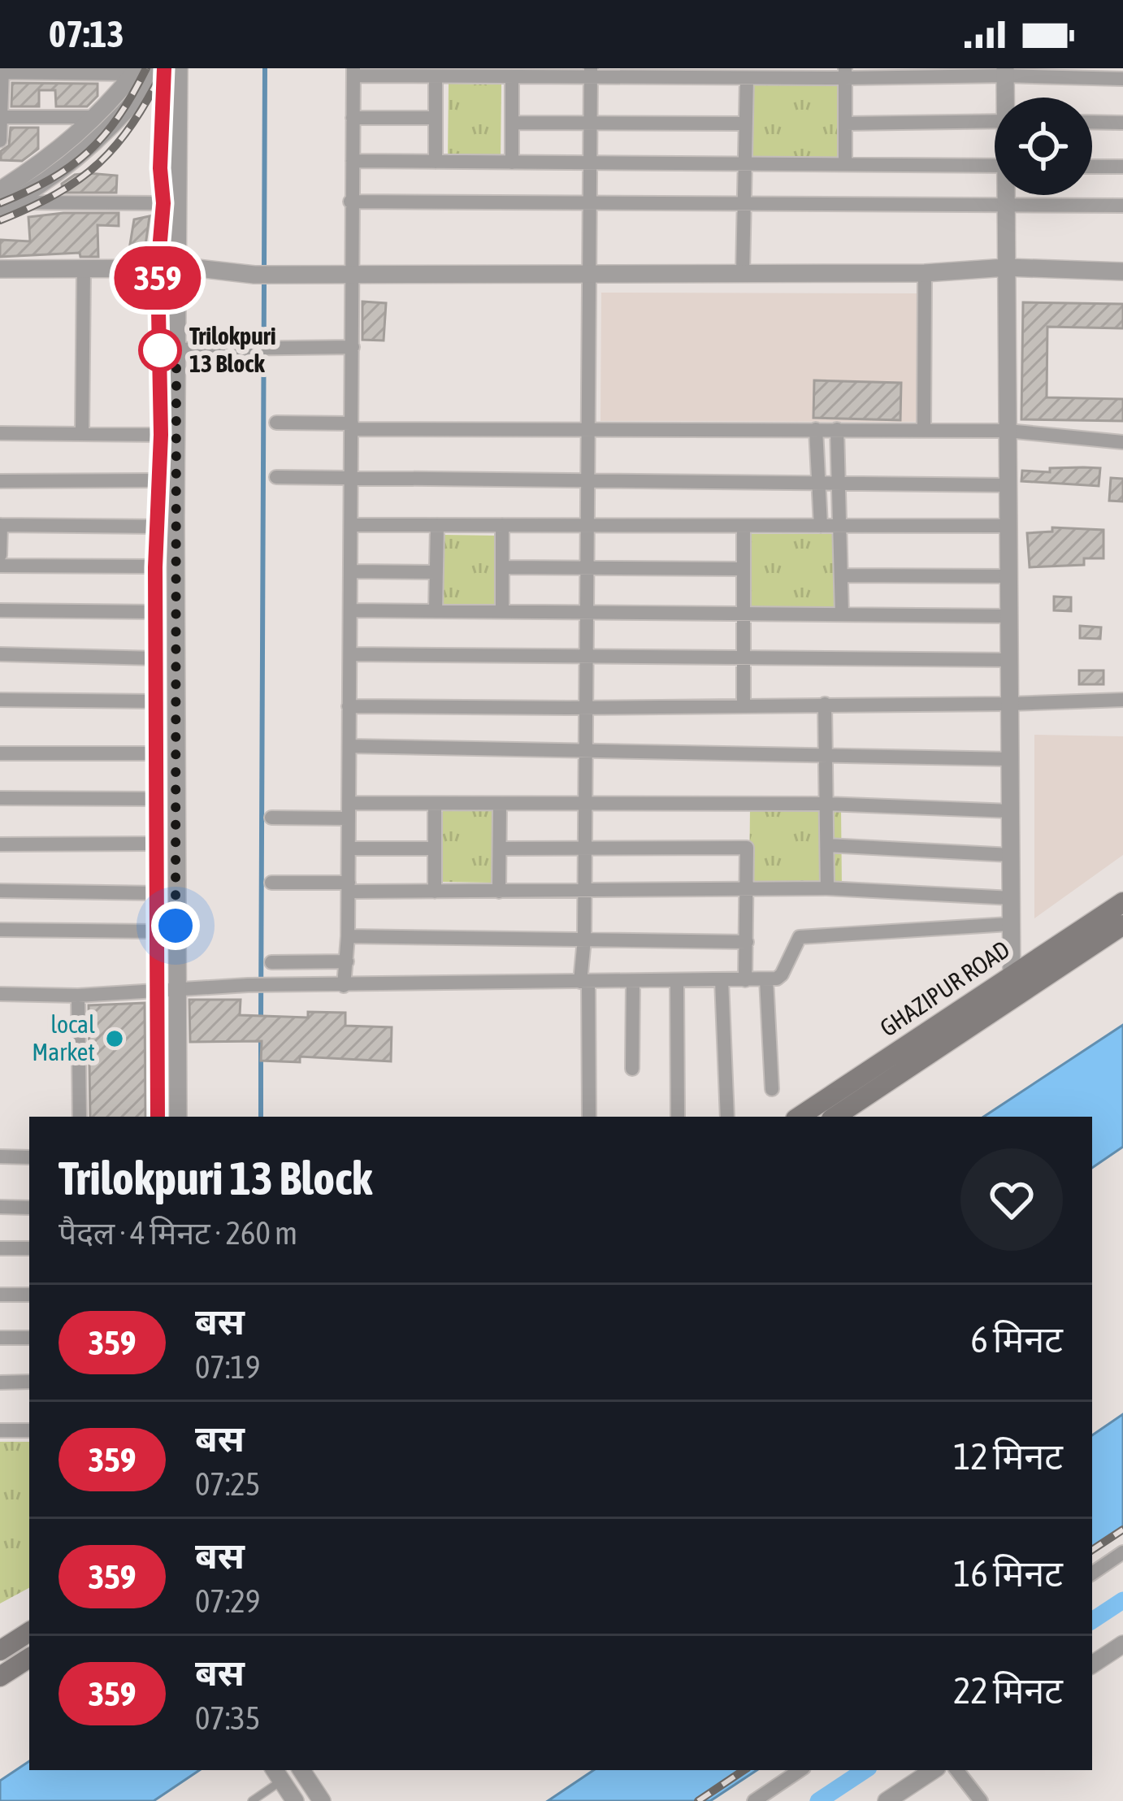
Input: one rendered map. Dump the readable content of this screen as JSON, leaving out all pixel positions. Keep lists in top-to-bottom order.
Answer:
{
  "streets": {
    "main road": ["GHAZIPUR ROAD"]
  },
  "places": ["Trilokpuri 13 Block", "local Market"],
  "lines": ["bus line 359"],
  "page": {
    "status": "07:13",
    "on_map": "359",
    "heading": ["Trilokpuri 13 Block", "पैदल · 4 मिनट · 260 m"],
    "list": [
      {
        "mark": "359",
        "name": "बस",
        "note": "07:19",
        "value": "6 मिनट"
      },
      {
        "mark": "359",
        "name": "बस",
        "note": "07:25",
        "value": "12 मिनट"
      },
      {
        "mark": "359",
        "name": "बस",
        "note": "07:29",
        "value": "16 मिनट"
      },
      {
        "mark": "359",
        "name": "बस",
        "note": "07:35",
        "value": "22 मिनट"
      }
    ]
  }
}
